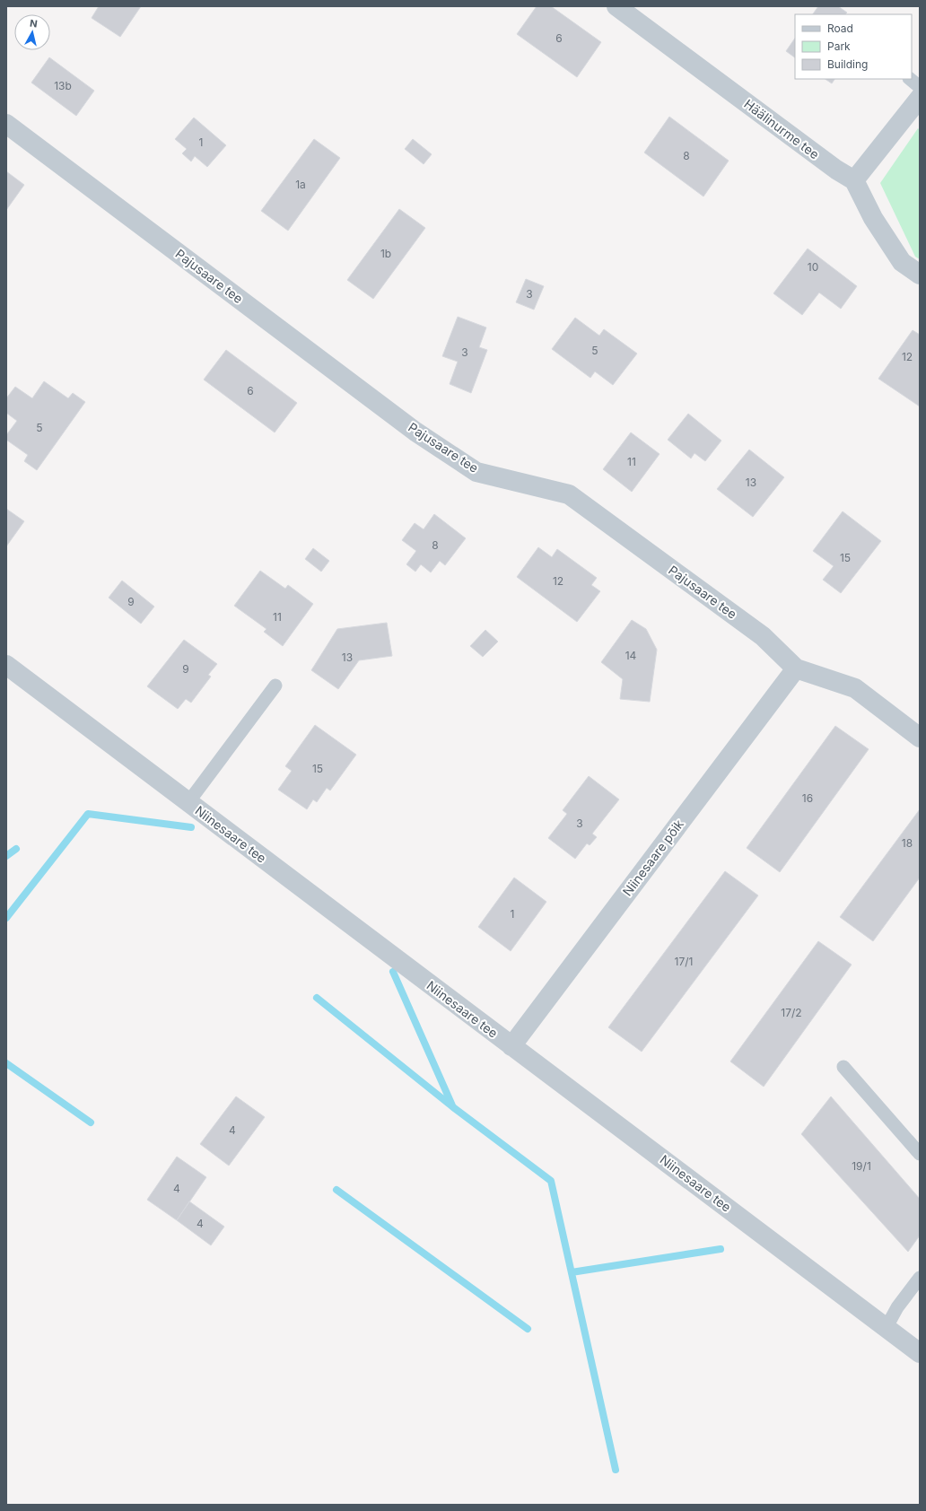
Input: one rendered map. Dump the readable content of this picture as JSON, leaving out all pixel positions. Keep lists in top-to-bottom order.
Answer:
{
  "streets": {
    "street": [
      "Häälinurme tee",
      "Pajusaare tee",
      "Niinesaare tee",
      "Niinesaare põik"
    ]
  },
  "crossings": [
    ["Pajusaare tee", "Niinesaare põik"],
    ["Niinesaare tee", "Niinesaare põik"]
  ],
  "house_numbers": [
    "6",
    "13b",
    "1",
    "8",
    "1a",
    "1b",
    "10",
    "3",
    "5",
    "3",
    "12",
    "6",
    "5",
    "11",
    "13",
    "8",
    "15",
    "12",
    "9",
    "11",
    "14",
    "13",
    "9",
    "15",
    "16",
    "3",
    "18",
    "1",
    "17/1",
    "17/2",
    "4",
    "19/1",
    "4",
    "4"
  ],
  "legend": ["Road", "Park", "Building"],
  "north": "top"
}
